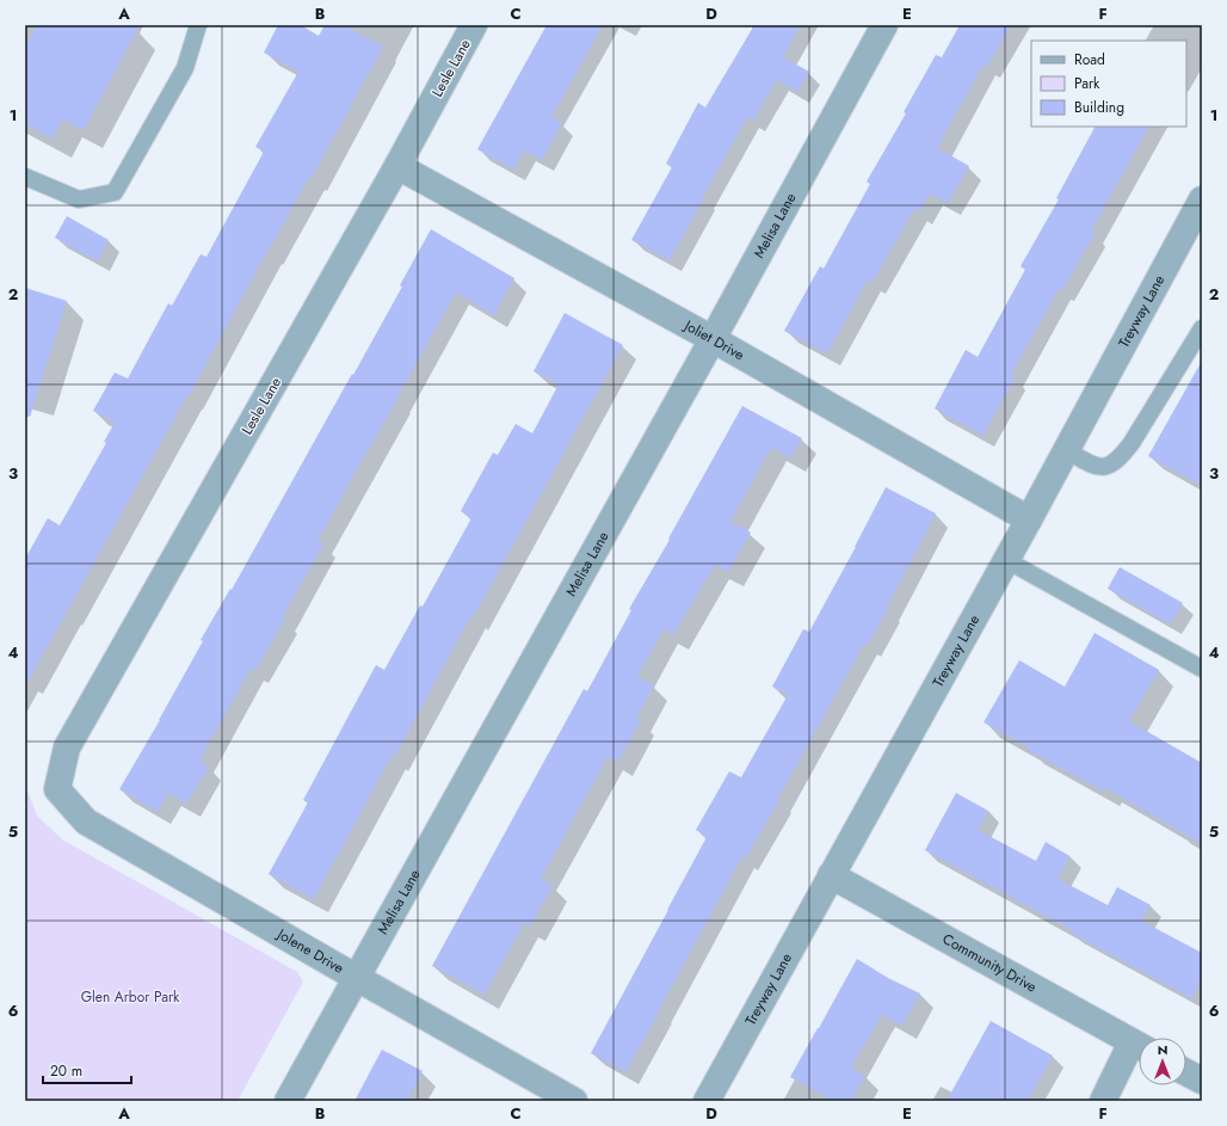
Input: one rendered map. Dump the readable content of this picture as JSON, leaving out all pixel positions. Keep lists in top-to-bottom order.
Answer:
{
  "streets": {
    "street": [
      "Lesle Lane",
      "Melisa Lane",
      "Treyway Lane",
      "Joliet Drive",
      "Jolene Drive",
      "Community Drive"
    ]
  },
  "crossings": [
    ["Lesle Lane", "Joliet Drive"],
    ["Lesle Lane", "Jolene Drive"],
    ["Melisa Lane", "Joliet Drive"],
    ["Melisa Lane", "Jolene Drive"],
    ["Treyway Lane", "Joliet Drive"],
    ["Treyway Lane", "Community Drive"]
  ],
  "parks": ["Glen Arbor Park"],
  "legend": ["Road", "Park", "Building"],
  "scale_bar": "20 m",
  "north": "top",
  "grid": {
    "columns": [
      "A",
      "B",
      "C",
      "D",
      "E",
      "F"
    ],
    "rows": [
      "1",
      "2",
      "3",
      "4",
      "5",
      "6"
    ]
  }
}
